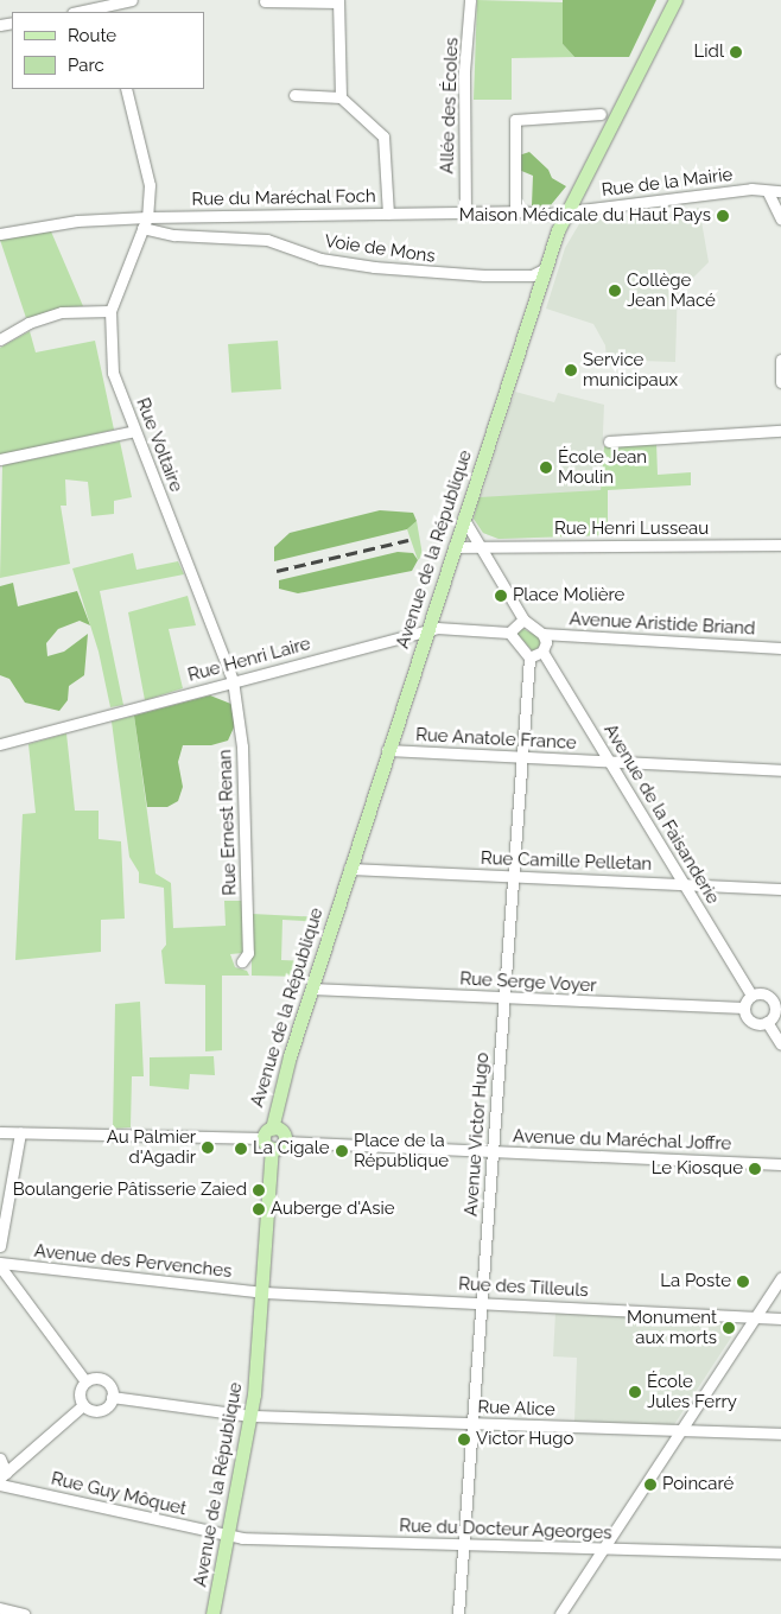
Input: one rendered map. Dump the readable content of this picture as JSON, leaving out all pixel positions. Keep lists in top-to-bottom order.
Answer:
{
  "streets": {
    "main road": ["Avenue de la République"],
    "street": [
      "Allée des Écoles",
      "Rue de la Mairie",
      "Rue du Maréchal Foch",
      "Voie de Mons",
      "Rue Voltaire",
      "Rue Henri Lusseau",
      "Avenue Aristide Briand",
      "Rue Henri Laire",
      "Rue Anatole France",
      "Avenue de la Faisanderie",
      "Rue Ernest Renan",
      "Rue Camille Pelletan",
      "Rue Serge Voyer",
      "Avenue Victor Hugo",
      "Avenue du Maréchal Joffre",
      "Avenue des Pervenches",
      "Rue des Tilleuls",
      "Rue Alice",
      "Rue Guy Môquet",
      "Rue du Docteur Ageorges"
    ]
  },
  "crossings": [
    ["Allée des Écoles", "Rue du Maréchal Foch"],
    ["Rue de la Mairie", "Rue du Maréchal Foch"],
    ["Rue de la Mairie", "Avenue de la République"],
    ["Rue du Maréchal Foch", "Voie de Mons"],
    ["Rue du Maréchal Foch", "Rue Voltaire"],
    ["Rue du Maréchal Foch", "Avenue de la République"],
    ["Voie de Mons", "Rue Voltaire"],
    ["Voie de Mons", "Avenue de la République"],
    ["Rue Voltaire", "Rue Henri Laire"],
    ["Rue Voltaire", "Rue Ernest Renan"],
    ["Avenue de la République", "Rue Henri Laire"],
    ["Avenue de la République", "Rue Anatole France"],
    ["Avenue de la République", "Rue Camille Pelletan"],
    ["Avenue de la République", "Rue Serge Voyer"],
    ["Avenue de la République", "Avenue du Maréchal Joffre"],
    ["Avenue de la République", "Avenue des Pervenches"],
    ["Avenue de la République", "Rue des Tilleuls"],
    ["Avenue de la République", "Rue Alice"],
    ["Avenue de la République", "Rue Guy Môquet"],
    ["Avenue de la République", "Rue du Docteur Ageorges"],
    ["Rue Henri Laire", "Rue Ernest Renan"],
    ["Rue Anatole France", "Avenue de la Faisanderie"],
    ["Rue Anatole France", "Avenue Victor Hugo"],
    ["Avenue de la Faisanderie", "Rue Camille Pelletan"],
    ["Avenue de la Faisanderie", "Rue Serge Voyer"],
    ["Rue Camille Pelletan", "Avenue Victor Hugo"],
    ["Rue Serge Voyer", "Avenue Victor Hugo"],
    ["Avenue Victor Hugo", "Avenue du Maréchal Joffre"],
    ["Avenue Victor Hugo", "Rue des Tilleuls"],
    ["Avenue Victor Hugo", "Rue Alice"],
    ["Avenue Victor Hugo", "Rue du Docteur Ageorges"],
    ["Avenue des Pervenches", "Rue des Tilleuls"],
    ["Rue Guy Môquet", "Rue du Docteur Ageorges"]
  ],
  "places": [
    "Lidl",
    "Maison Médicale du Haut Pays",
    "Collège Jean Macé",
    "Service municipaux",
    "École Jean Moulin",
    "Place Molière",
    "Au Palmier d'Agadir",
    "La Cigale",
    "Place de la République",
    "Le Kiosque",
    "Boulangerie Pâtisserie Zaied",
    "Auberge d'Asie",
    "La Poste",
    "Monument aux morts",
    "École Jules Ferry",
    "Victor Hugo",
    "Poincaré"
  ],
  "legend": ["Route", "Parc"]
}
